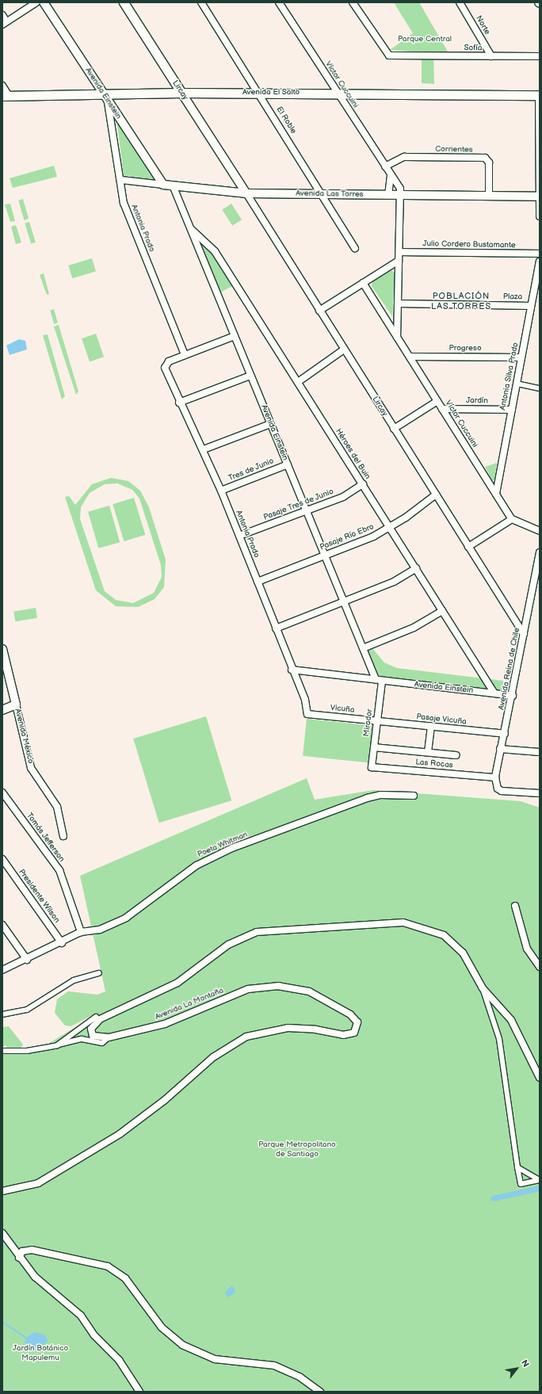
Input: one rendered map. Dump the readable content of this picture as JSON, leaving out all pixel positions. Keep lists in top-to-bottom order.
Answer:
{
  "streets": {
    "main road": ["Lircay", "Avenida El Salto"],
    "street": [
      "Norte",
      "Sofía",
      "Víctor Cuccuini",
      "Avenida Einstein",
      "El Roble",
      "Corrientes",
      "Avenida Las Torres",
      "Antonia Prado",
      "Julio Cordero Bustamante",
      "Plaza",
      "Progreso",
      "Antonia Silva Prado",
      "Jardín",
      "Héroes del Buin",
      "Tres de Junio",
      "Pasaje Tres de Junio",
      "Pasaje Río Ebro",
      "Avenida Reina de Chile",
      "Vicuña",
      "Pasaje Vicuña",
      "Mirador",
      "Avenida México",
      "Las Rocas",
      "Tomás Jefferson",
      "Poeta Whitman",
      "Presidente Wilson",
      "Avenida La Montaña"
    ]
  },
  "crossings": [
    ["Norte", "Sofía"],
    ["Víctor Cuccuini", "Avenida El Salto"],
    ["Víctor Cuccuini", "Corrientes"],
    ["Víctor Cuccuini", "Avenida Las Torres"],
    ["Víctor Cuccuini", "Julio Cordero Bustamante"],
    ["Víctor Cuccuini", "Plaza"],
    ["Víctor Cuccuini", "Progreso"],
    ["Víctor Cuccuini", "Antonia Silva Prado"],
    ["Víctor Cuccuini", "Jardín"],
    ["Lircay", "Avenida El Salto"],
    ["Lircay", "Avenida Las Torres"],
    ["Lircay", "Pasaje Río Ebro"],
    ["Lircay", "Avenida Reina de Chile"],
    ["Avenida El Salto", "Avenida Einstein"],
    ["Avenida El Salto", "El Roble"],
    ["Avenida El Salto", "Antonia Prado"],
    ["Avenida Einstein", "Avenida Las Torres"],
    ["Avenida Einstein", "Antonia Prado"],
    ["Avenida Einstein", "Héroes del Buin"],
    ["Avenida Einstein", "Tres de Junio"],
    ["Avenida Einstein", "Pasaje Tres de Junio"],
    ["Avenida Einstein", "Pasaje Río Ebro"],
    ["Avenida Einstein", "Avenida Reina de Chile"],
    ["Avenida Einstein", "Mirador"],
    ["El Roble", "Avenida Las Torres"],
    ["Corrientes", "Avenida Las Torres"],
    ["Avenida Las Torres", "Antonia Prado"],
    ["Antonia Prado", "Tres de Junio"],
    ["Antonia Prado", "Pasaje Tres de Junio"],
    ["Antonia Prado", "Pasaje Río Ebro"],
    ["Antonia Prado", "Vicuña"],
    ["Plaza", "Antonia Silva Prado"],
    ["Progreso", "Antonia Silva Prado"],
    ["Antonia Silva Prado", "Jardín"],
    ["Héroes del Buin", "Pasaje Tres de Junio"],
    ["Héroes del Buin", "Pasaje Río Ebro"],
    ["Avenida Reina de Chile", "Pasaje Vicuña"],
    ["Avenida Reina de Chile", "Las Rocas"],
    ["Vicuña", "Pasaje Vicuña"],
    ["Vicuña", "Mirador"],
    ["Pasaje Vicuña", "Mirador"],
    ["Mirador", "Las Rocas"],
    ["Tomás Jefferson", "Poeta Whitman"],
    ["Poeta Whitman", "Presidente Wilson"]
  ],
  "districts": ["POBLACIÓN LAS TORRES"],
  "parks": ["Parque Central", "Parque Metropolitano de Santiago", "Jardín Botánico Mapulemu"],
  "north": "top right"
}
